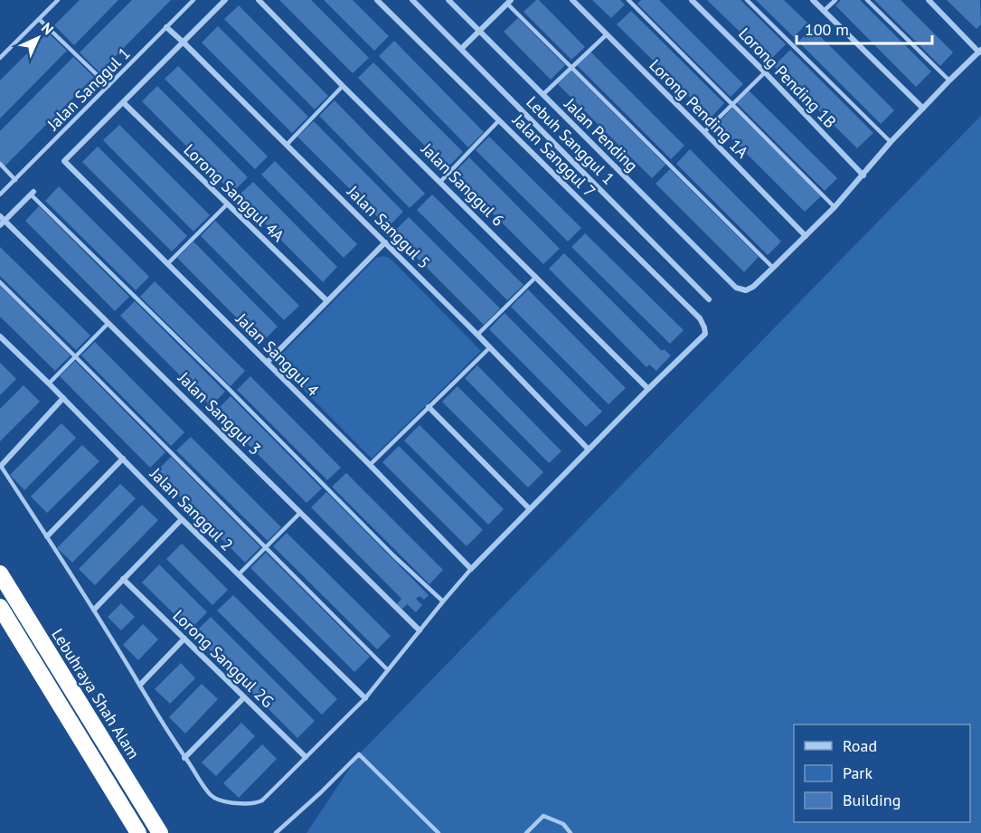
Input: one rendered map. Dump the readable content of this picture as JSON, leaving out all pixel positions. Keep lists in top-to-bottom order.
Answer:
{
  "streets": {
    "highway": ["Lebuhraya Shah Alam"],
    "street": [
      "Lorong Pending 1B",
      "Lorong Pending 1A",
      "Jalan Pending",
      "Lebuh Sanggul 1",
      "Jalan Sanggul 7",
      "Jalan Sanggul 6",
      "Lorong Sanggul 4A",
      "Jalan Sanggul 5",
      "Jalan Sanggul 4",
      "Jalan Sanggul 3",
      "Jalan Sanggul 2",
      "Lorong Sanggul 2G"
    ],
    "lane": ["Jalan Sanggul 1"]
  },
  "crossings": [
    ["Jalan Sanggul 1", "Jalan Sanggul 5"],
    ["Jalan Sanggul 7", "Jalan Sanggul 6"],
    ["Lorong Sanggul 4A", "Jalan Sanggul 4"]
  ],
  "legend": ["Road", "Park", "Building"],
  "scale_bar": "100 m",
  "north": "top right"
}
